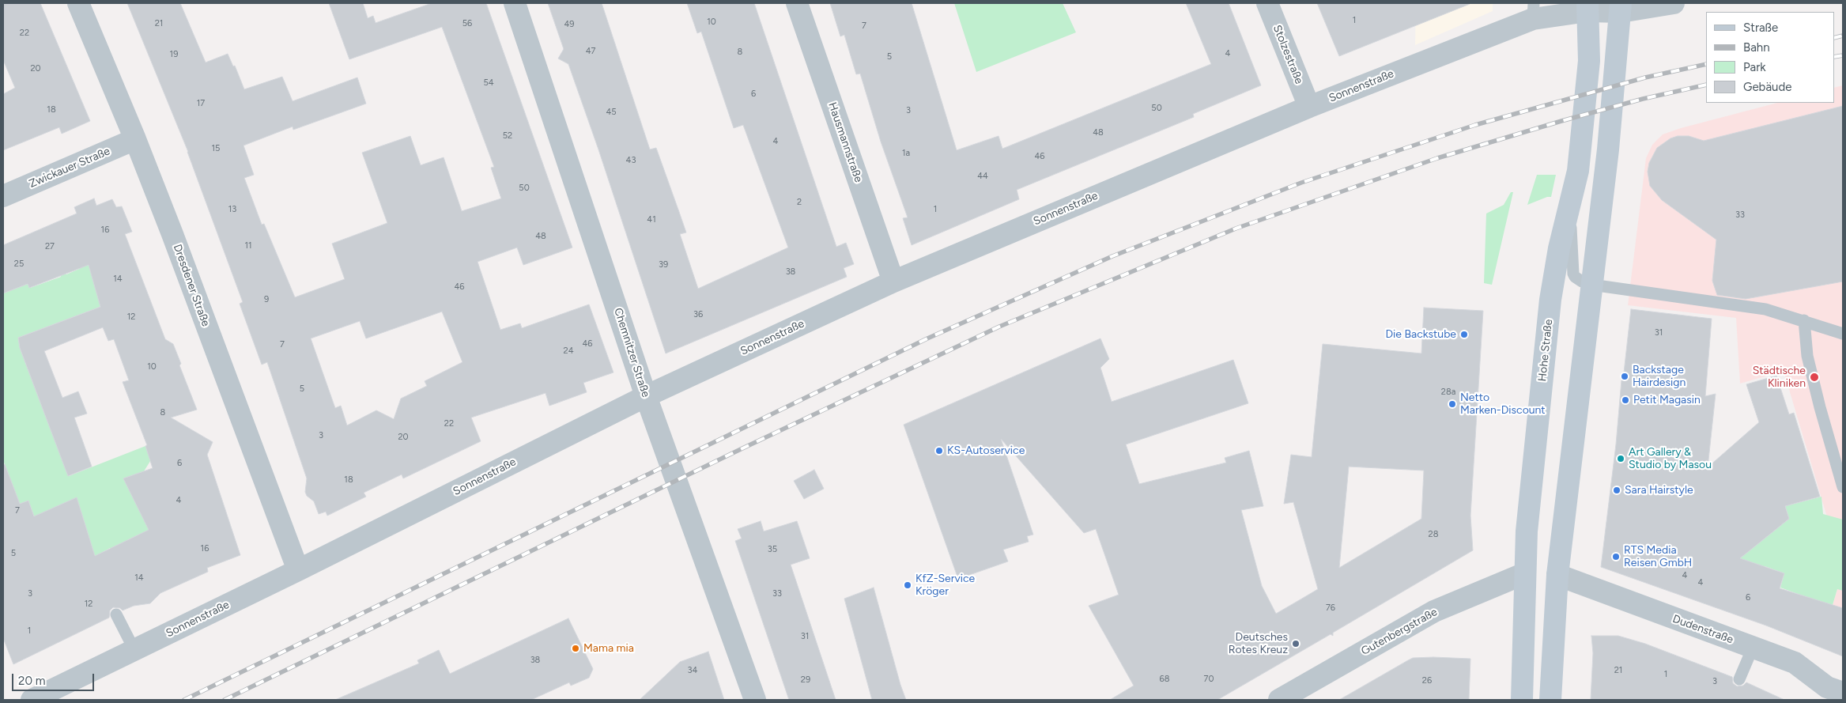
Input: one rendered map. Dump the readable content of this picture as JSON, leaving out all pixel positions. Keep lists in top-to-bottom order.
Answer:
{
  "streets": {
    "main road": ["Hohe Straße"],
    "street": [
      "Stolzestraße",
      "Sonnenstraße",
      "Hausmannstraße",
      "Zwickauer Straße",
      "Dresdener Straße",
      "Chemnitzer Straße",
      "Dudenstraße",
      "Gutenbergstraße"
    ]
  },
  "crossings": [
    ["Stolzestraße", "Sonnenstraße"],
    ["Sonnenstraße", "Hausmannstraße"],
    ["Sonnenstraße", "Dresdener Straße"],
    ["Sonnenstraße", "Hohe Straße"],
    ["Sonnenstraße", "Chemnitzer Straße"],
    ["Zwickauer Straße", "Dresdener Straße"],
    ["Hohe Straße", "Gutenbergstraße"]
  ],
  "places": [
    "Die Backstube",
    "Backstage Hairdesign",
    "Städtische Kliniken",
    "Petit Magasin",
    "Netto Marken-Discount",
    "KS-Autoservice",
    "Art Gallery & Studio by Masou",
    "Sara Hairstyle",
    "RTS Media Reisen GmbH",
    "KfZ-Service Kröger",
    "Deutsches Rotes Kreuz",
    "Mama mia"
  ],
  "house_numbers": [
    "1",
    "10",
    "21",
    "56",
    "49",
    "7",
    "22",
    "47",
    "8",
    "4",
    "19",
    "5",
    "20",
    "54",
    "6",
    "17",
    "50",
    "18",
    "3",
    "45",
    "48",
    "52",
    "4",
    "15",
    "1a",
    "46",
    "43",
    "44",
    "50",
    "2",
    "13",
    "1",
    "33",
    "41",
    "16",
    "48",
    "11",
    "27",
    "25",
    "39",
    "38",
    "14",
    "46",
    "9",
    "36",
    "12",
    "31",
    "46",
    "7",
    "24",
    "10",
    "5",
    "28a",
    "8",
    "22",
    "3",
    "20",
    "6",
    "18",
    "4",
    "7",
    "28",
    "16",
    "35",
    "5",
    "4",
    "14",
    "4",
    "3",
    "33",
    "6",
    "12",
    "76",
    "1",
    "31",
    "38",
    "34",
    "21",
    "1",
    "68",
    "70",
    "29",
    "26",
    "3"
  ],
  "legend": [
    "Straße",
    "Bahn",
    "Park",
    "Gebäude"
  ],
  "scale_bar": "20 m"
}
